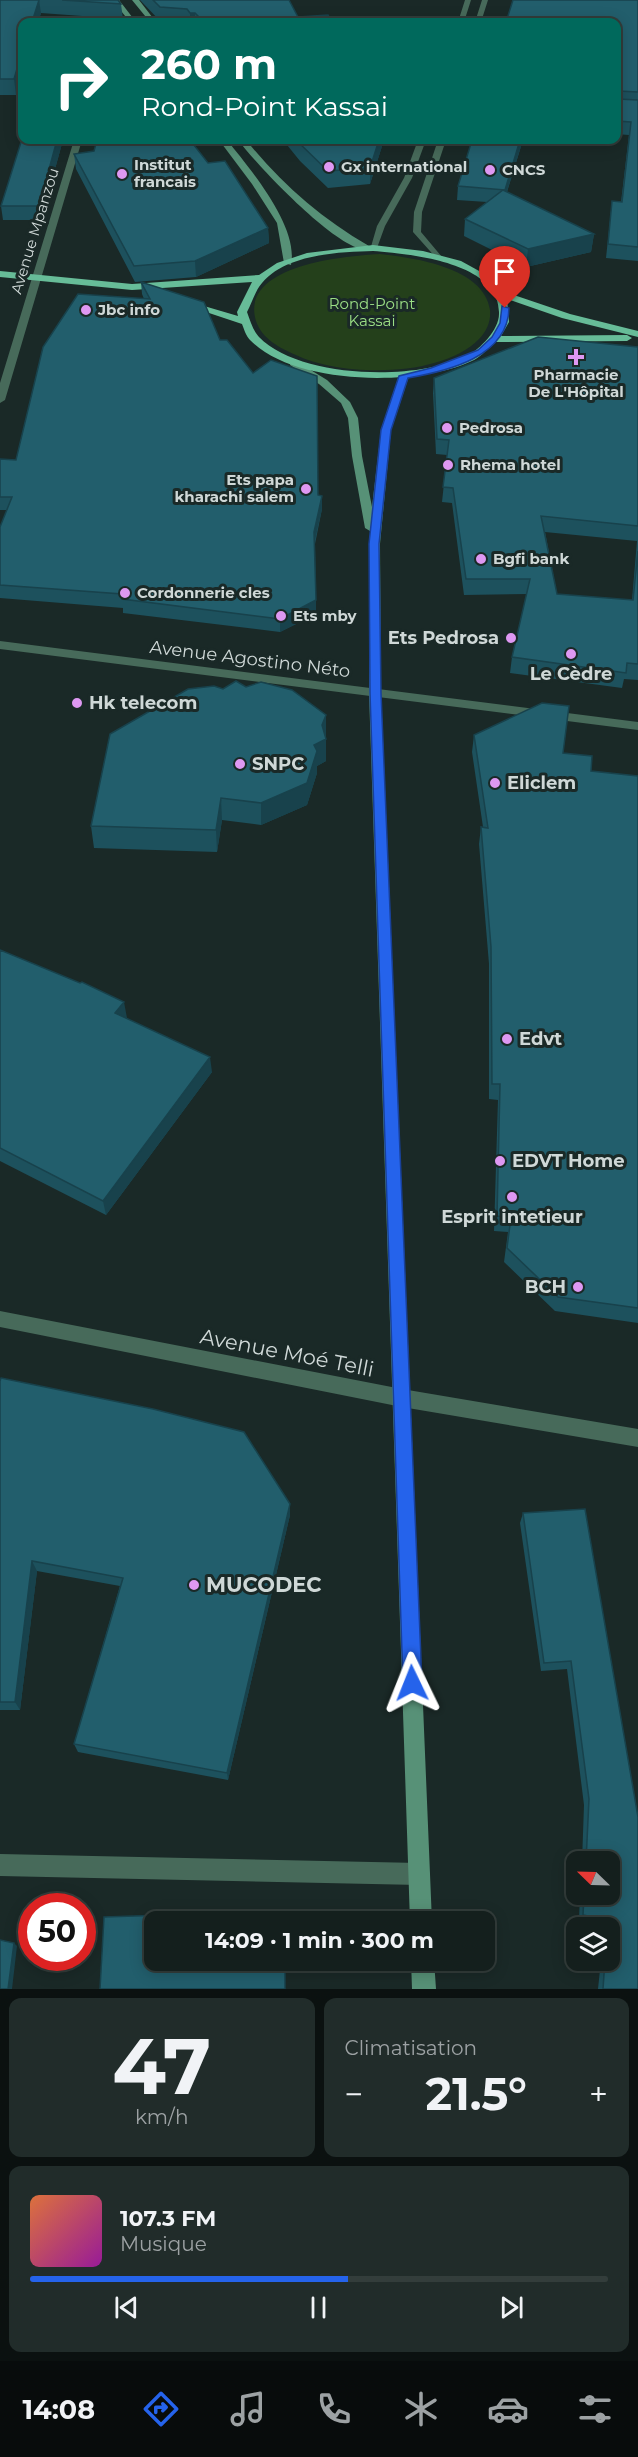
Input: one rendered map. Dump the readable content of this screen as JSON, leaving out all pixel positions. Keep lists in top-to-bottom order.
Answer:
{
  "streets": {
    "street": ["Avenue Mpanzou", "Avenue Agostino Néto", "Avenue Moé Telli"]
  },
  "parks": ["Rond-Point Kassai"],
  "places": {
    "other": [
      "Gx international",
      "CNCS",
      "Institut francais",
      "Jbc info",
      "Pedrosa",
      "Rhema hotel",
      "Ets papa kharachi salem",
      "Bgfi bank",
      "Cordonnerie cles",
      "Ets mby",
      "Ets Pedrosa",
      "Le Cèdre",
      "Hk telecom",
      "SNPC",
      "Eliclem",
      "Edvt",
      "EDVT Home",
      "Esprit intetieur",
      "BCH",
      "MUCODEC"
    ],
    "health": ["Pharmacie De L'Hôpital"]
  },
  "north": "top left",
  "page": {
    "turn": ["260 m", "Rond-Point Kassai"],
    "limit": "50",
    "trip": "14:09 · 1 min · 300 m",
    "tile": [
      ["47", "km/h"],
      "Climatisation"
    ],
    "heat": ["−", "21.5°", "+"],
    "song": ["107.3 FM", "Musique"],
    "tabs": "14:08"
  }
}
